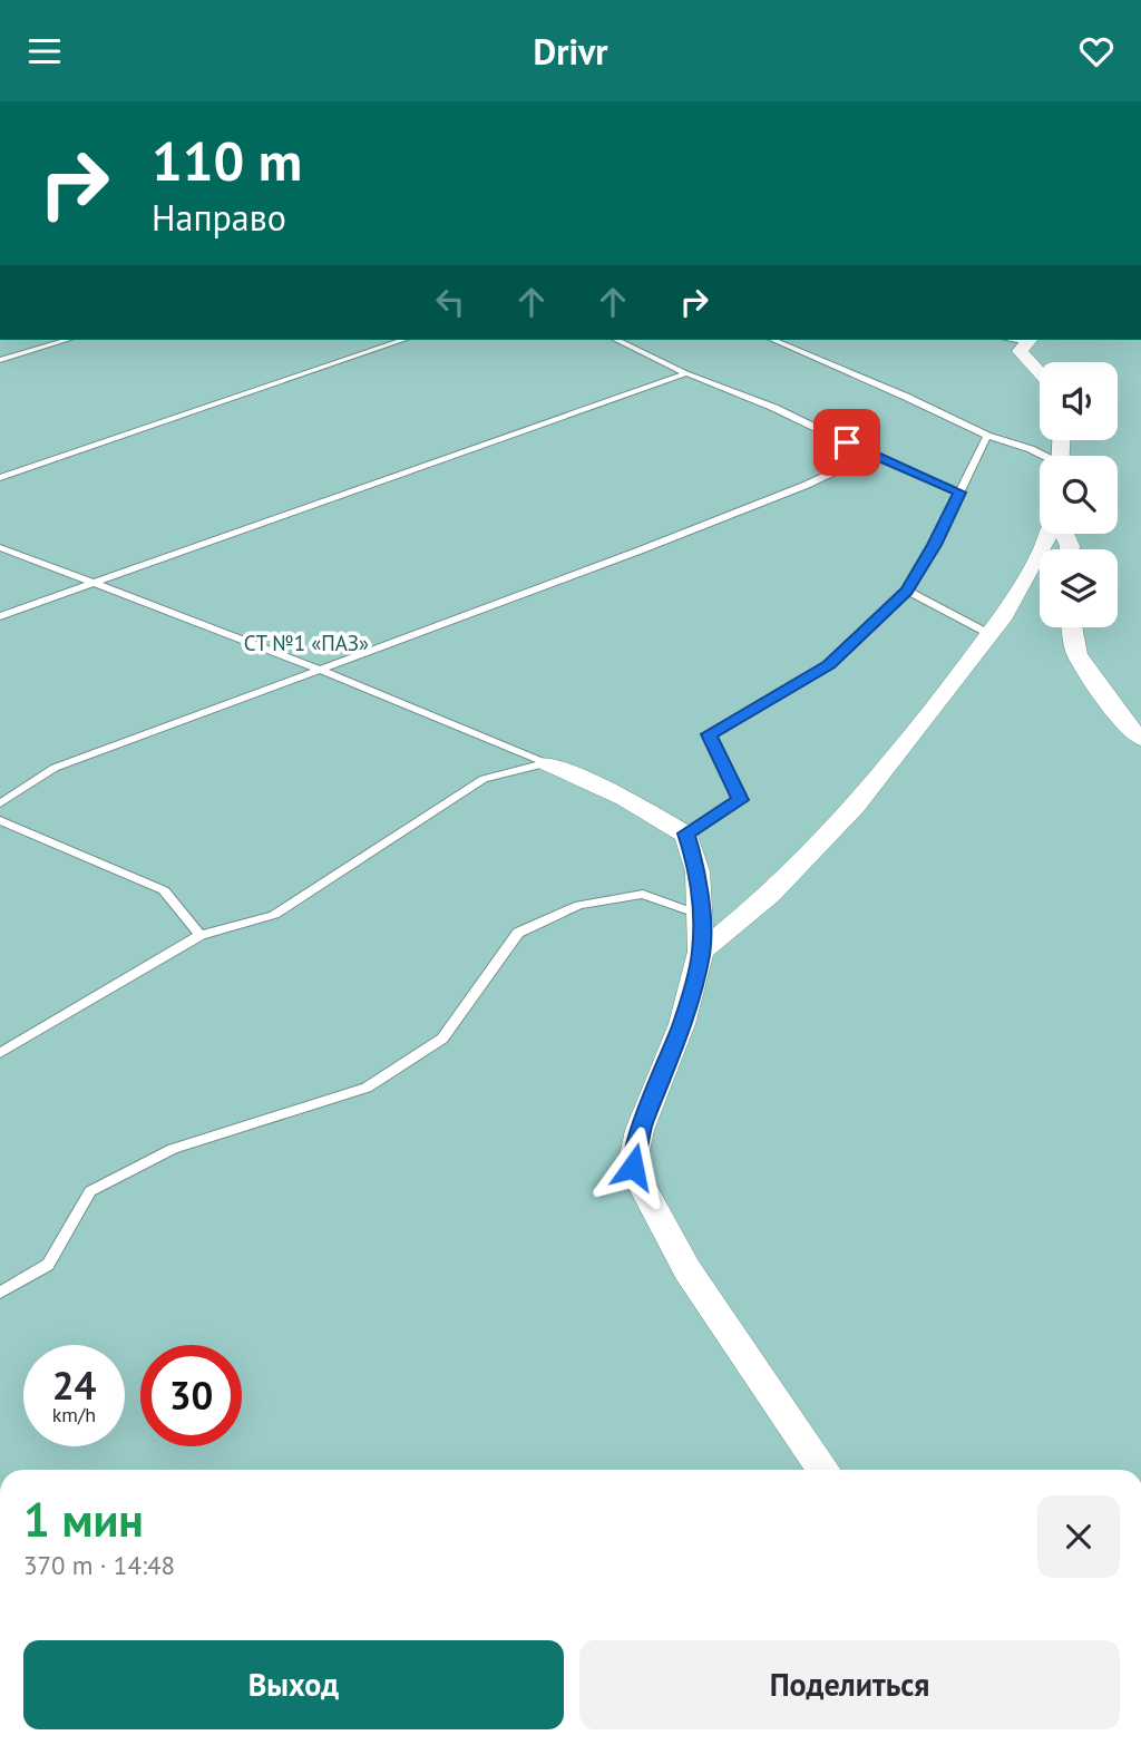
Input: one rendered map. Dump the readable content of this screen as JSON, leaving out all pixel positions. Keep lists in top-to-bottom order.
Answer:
{
  "parks": ["СТ №1 «ПАЗ»"],
  "page": {
    "header": "Drivr",
    "turn": ["110 m", "Направо"],
    "speed": "24 km/h",
    "limit": "30",
    "heading": ["1 мин", "370 m · 14:48"],
    "buttons": ["Выход", "Поделиться"]
  }
}
